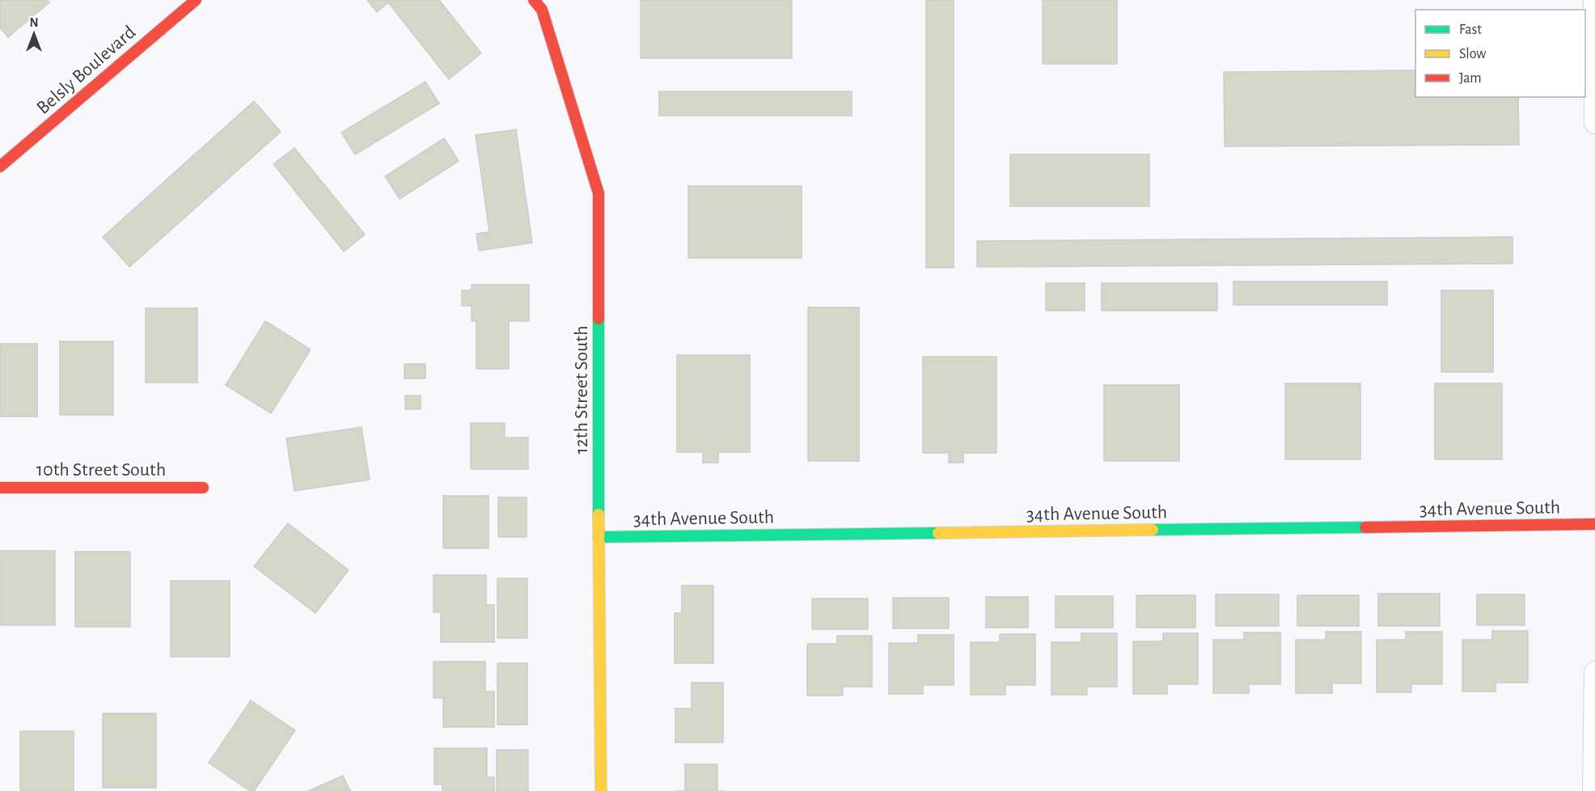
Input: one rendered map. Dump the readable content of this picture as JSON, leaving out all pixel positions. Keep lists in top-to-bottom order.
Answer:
{
  "streets": {
    "street": [
      "Belsly Boulevard",
      "12th Street South",
      "10th Street South",
      "34th Avenue South"
    ]
  },
  "crossings": [
    ["12th Street South", "34th Avenue South"]
  ],
  "legend": ["Fast", "Slow", "Jam"],
  "north": "top"
}
